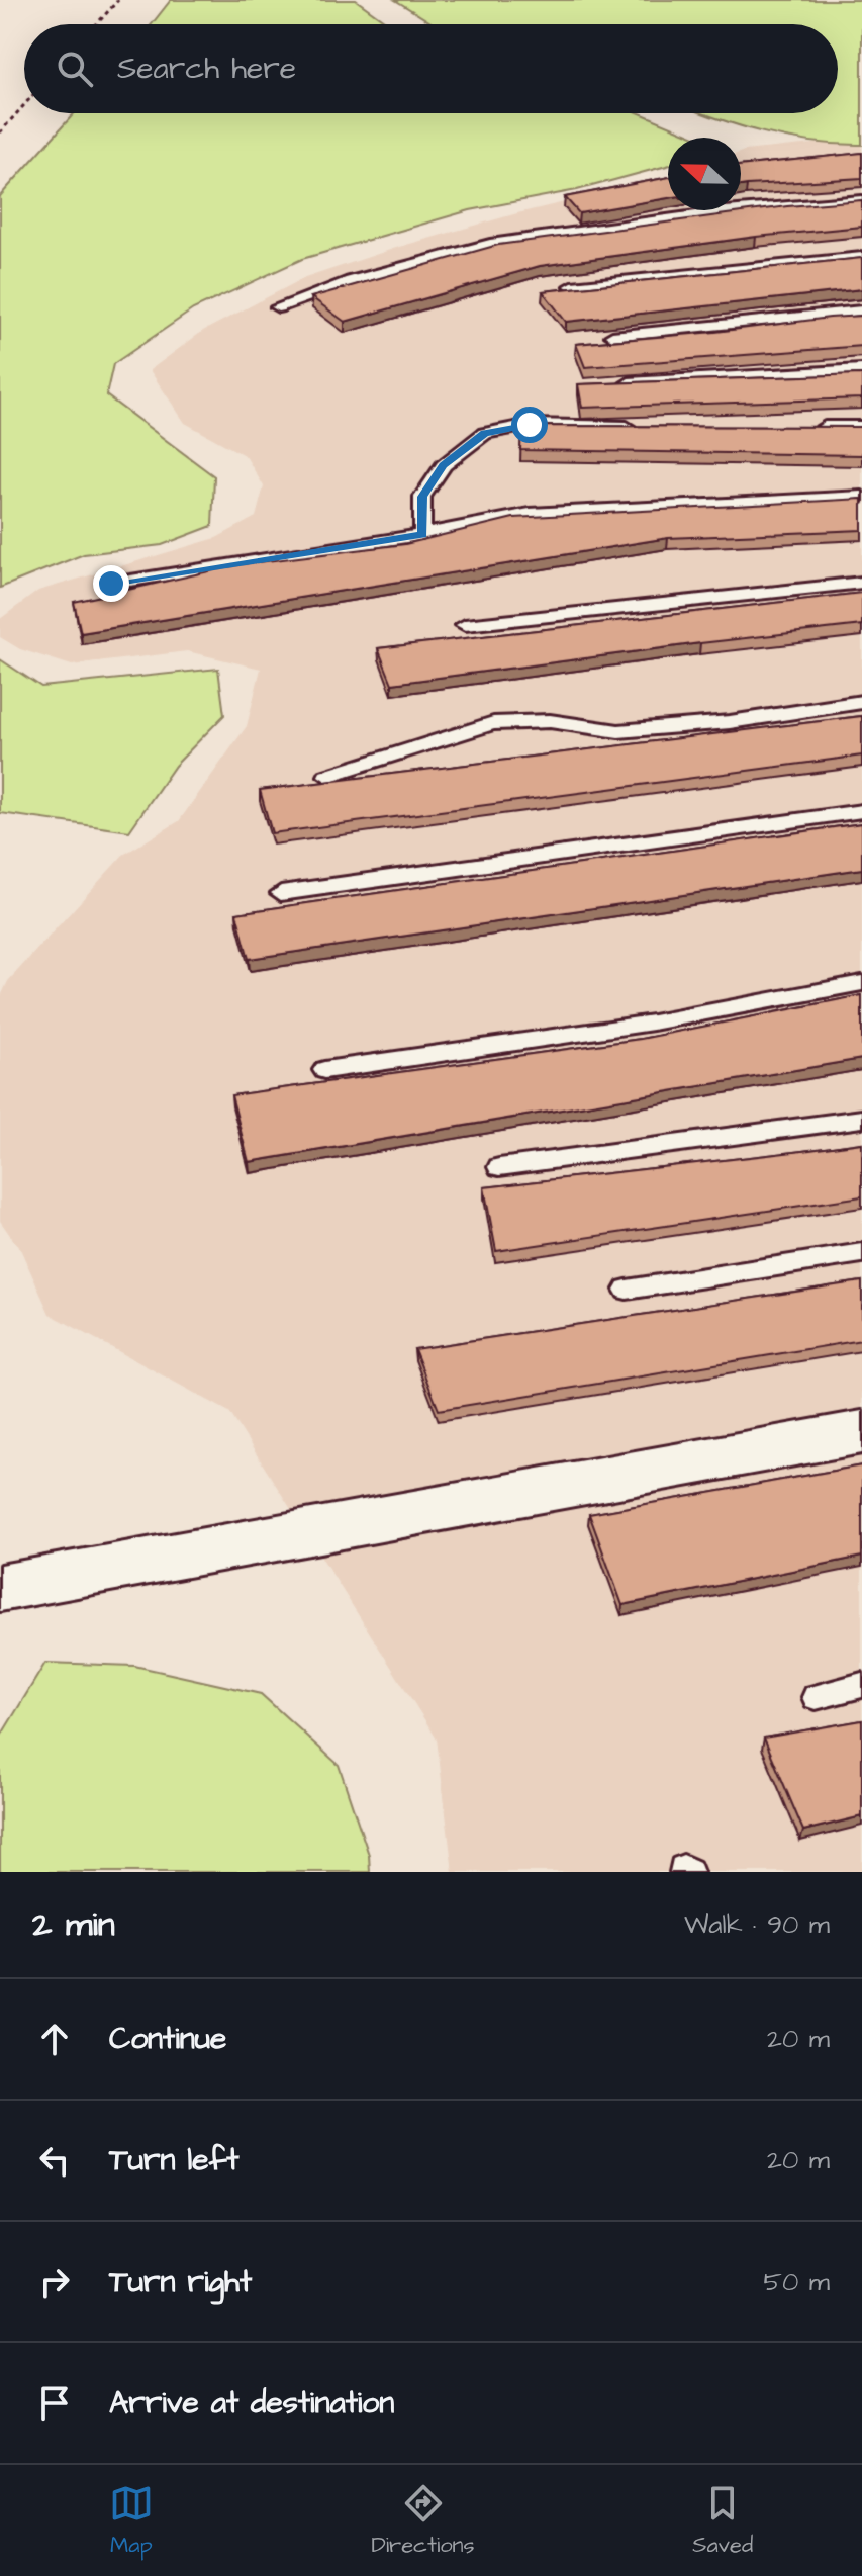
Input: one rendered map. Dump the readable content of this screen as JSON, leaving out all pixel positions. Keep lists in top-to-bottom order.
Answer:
{
  "north": "left",
  "page": {
    "search": "Search here",
    "heading": ["2 min", "Walk · 90 m"],
    "list": [
      ["Continue", "20 m"],
      ["Turn left", "20 m"],
      ["Turn right", "50 m"],
      "Arrive at destination"
    ],
    "nav": ["Map", "Directions", "Saved"]
  }
}
